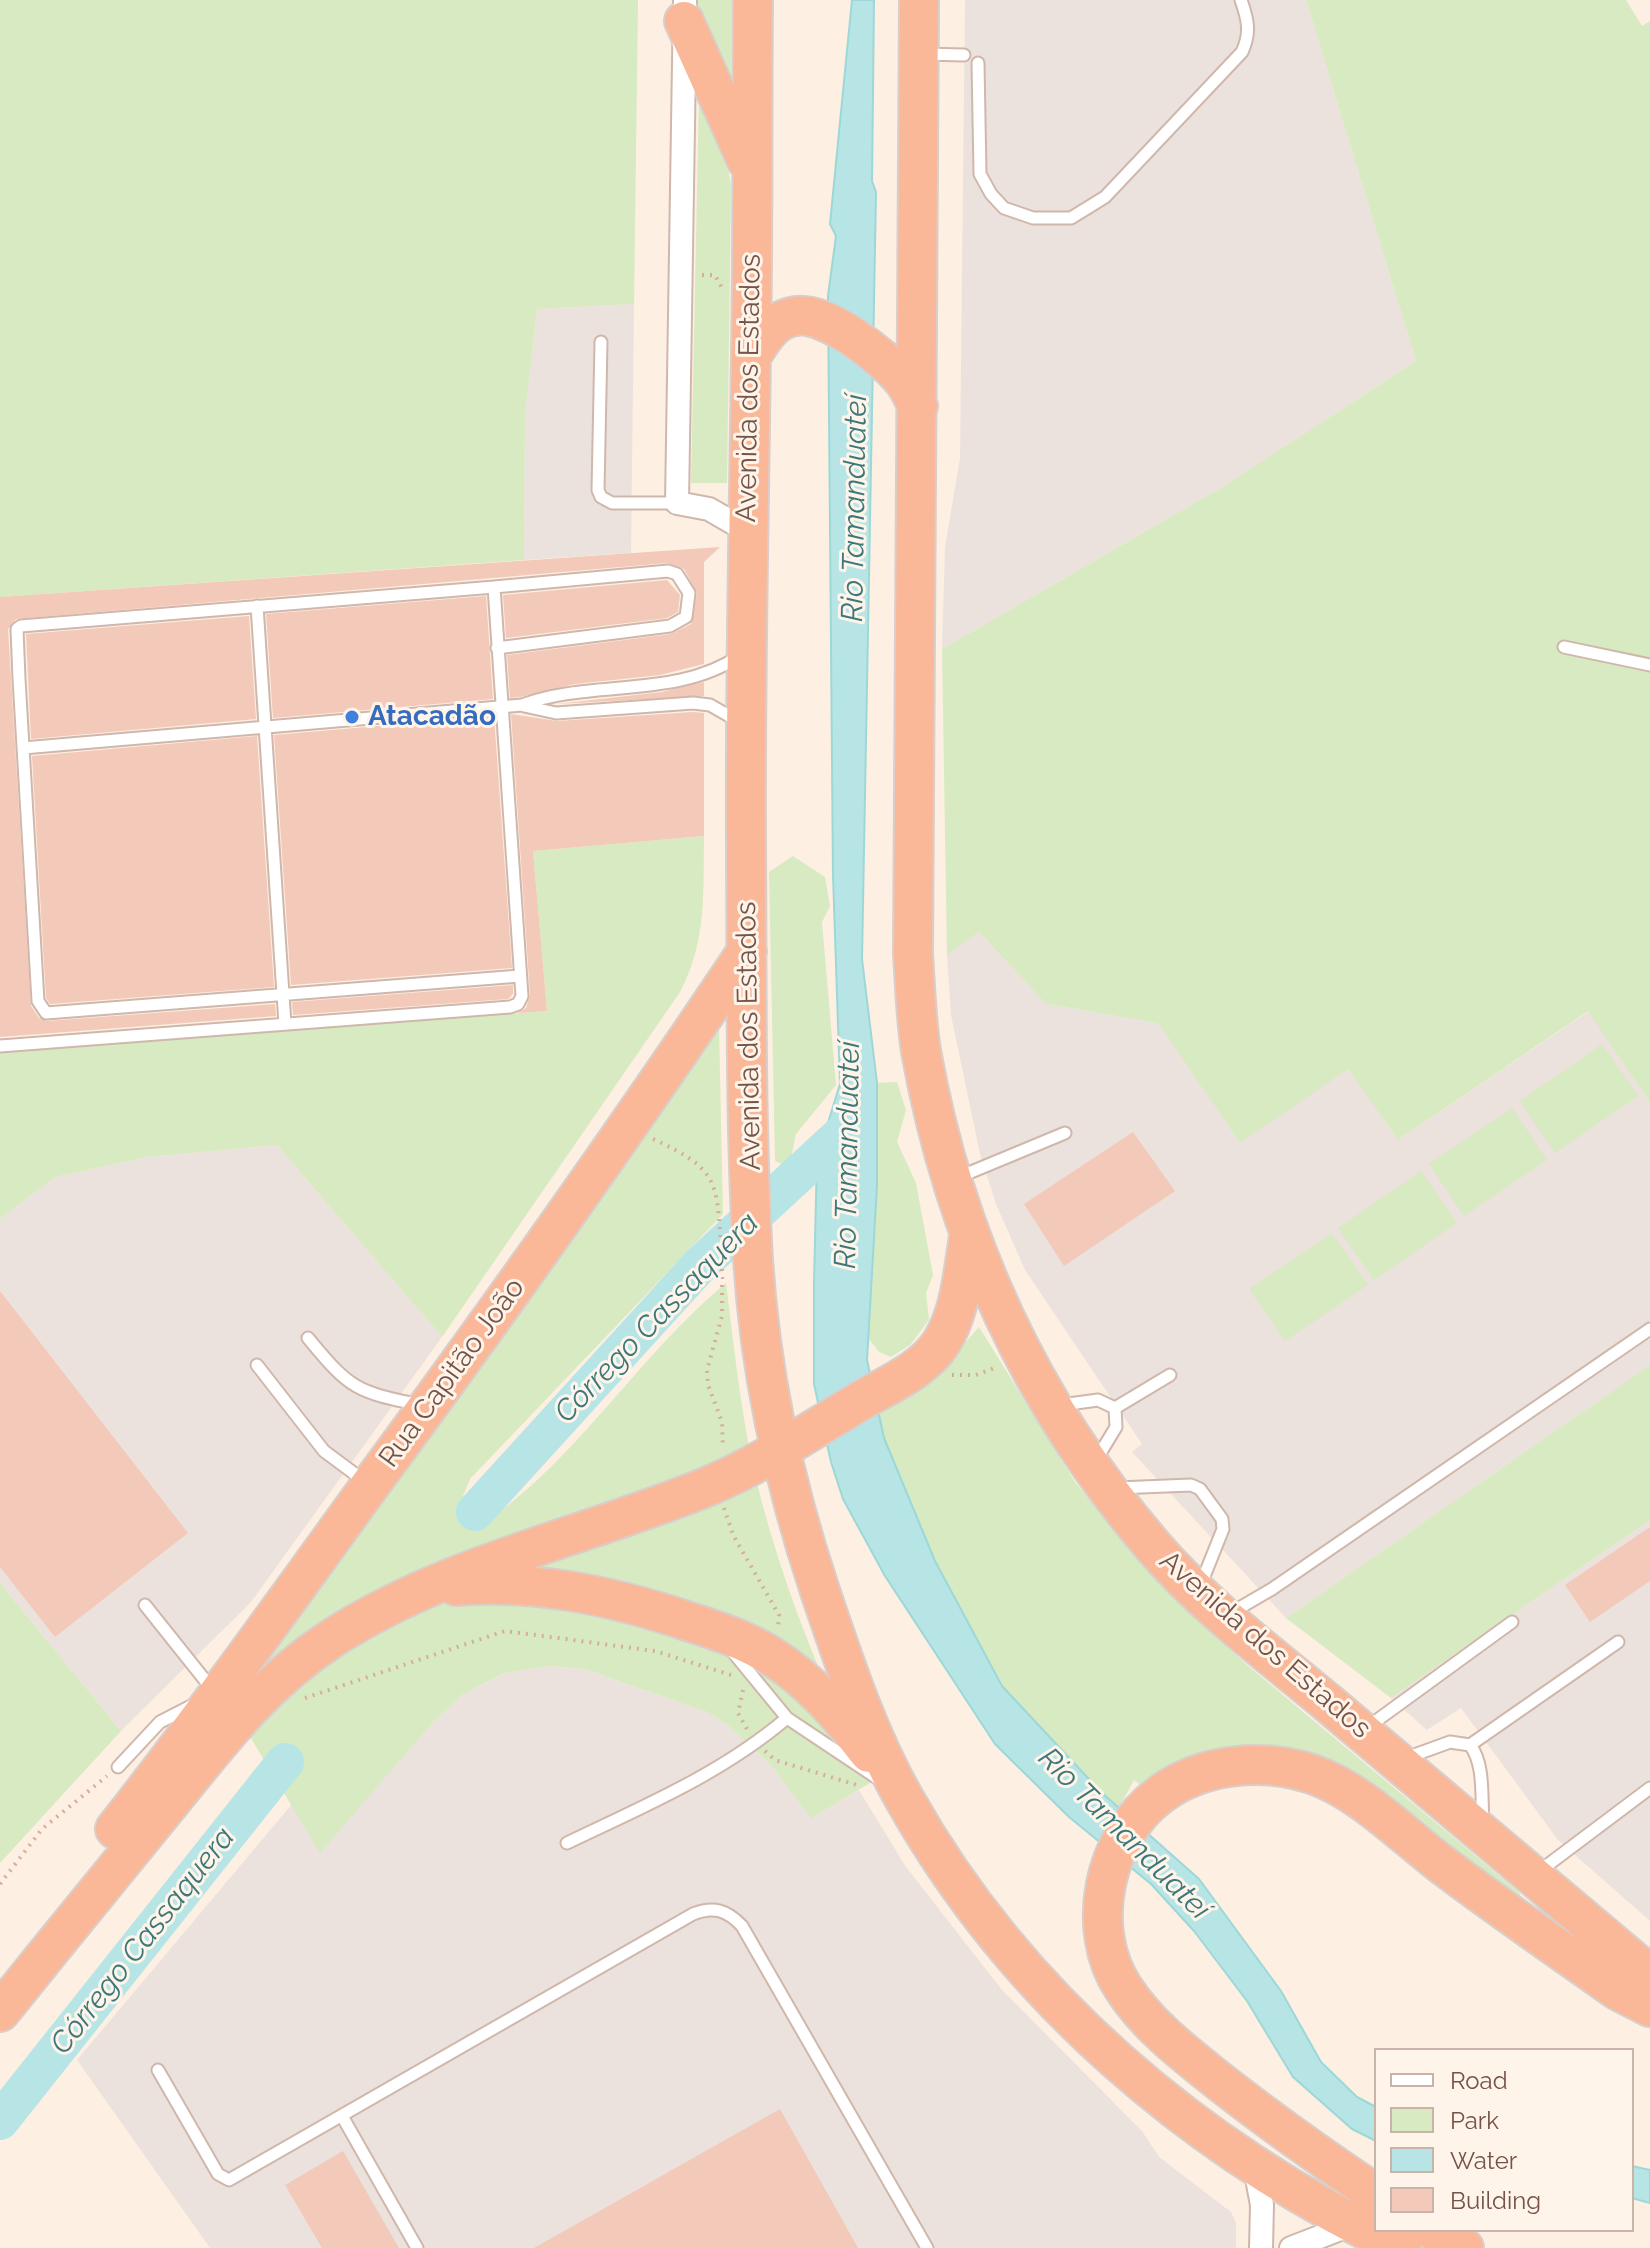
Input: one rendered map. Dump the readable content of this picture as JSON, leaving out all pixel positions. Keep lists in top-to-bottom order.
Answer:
{
  "streets": {
    "highway": ["Avenida dos Estados", "Rua Capitão João"]
  },
  "crossings": [
    ["Avenida dos Estados", "Rua Capitão João"]
  ],
  "water": ["Rio Tamanduateí", "Córrego Cassaquera"],
  "places": ["Atacadão"],
  "legend": [
    "Road",
    "Park",
    "Water",
    "Building"
  ]
}
